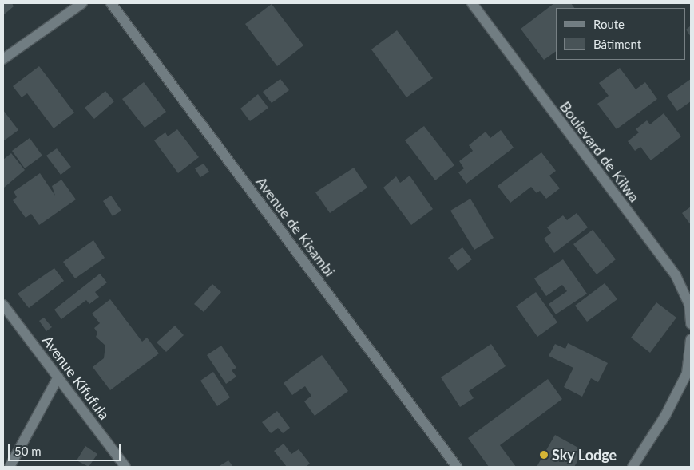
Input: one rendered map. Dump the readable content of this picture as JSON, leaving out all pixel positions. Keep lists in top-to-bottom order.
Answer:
{
  "streets": {
    "street": ["Boulevard de Kilwa", "Avenue de Kisambi", "Avenue Kifufula"]
  },
  "places": ["Sky Lodge"],
  "legend": ["Route", "Bâtiment"],
  "scale_bar": "50 m"
}
